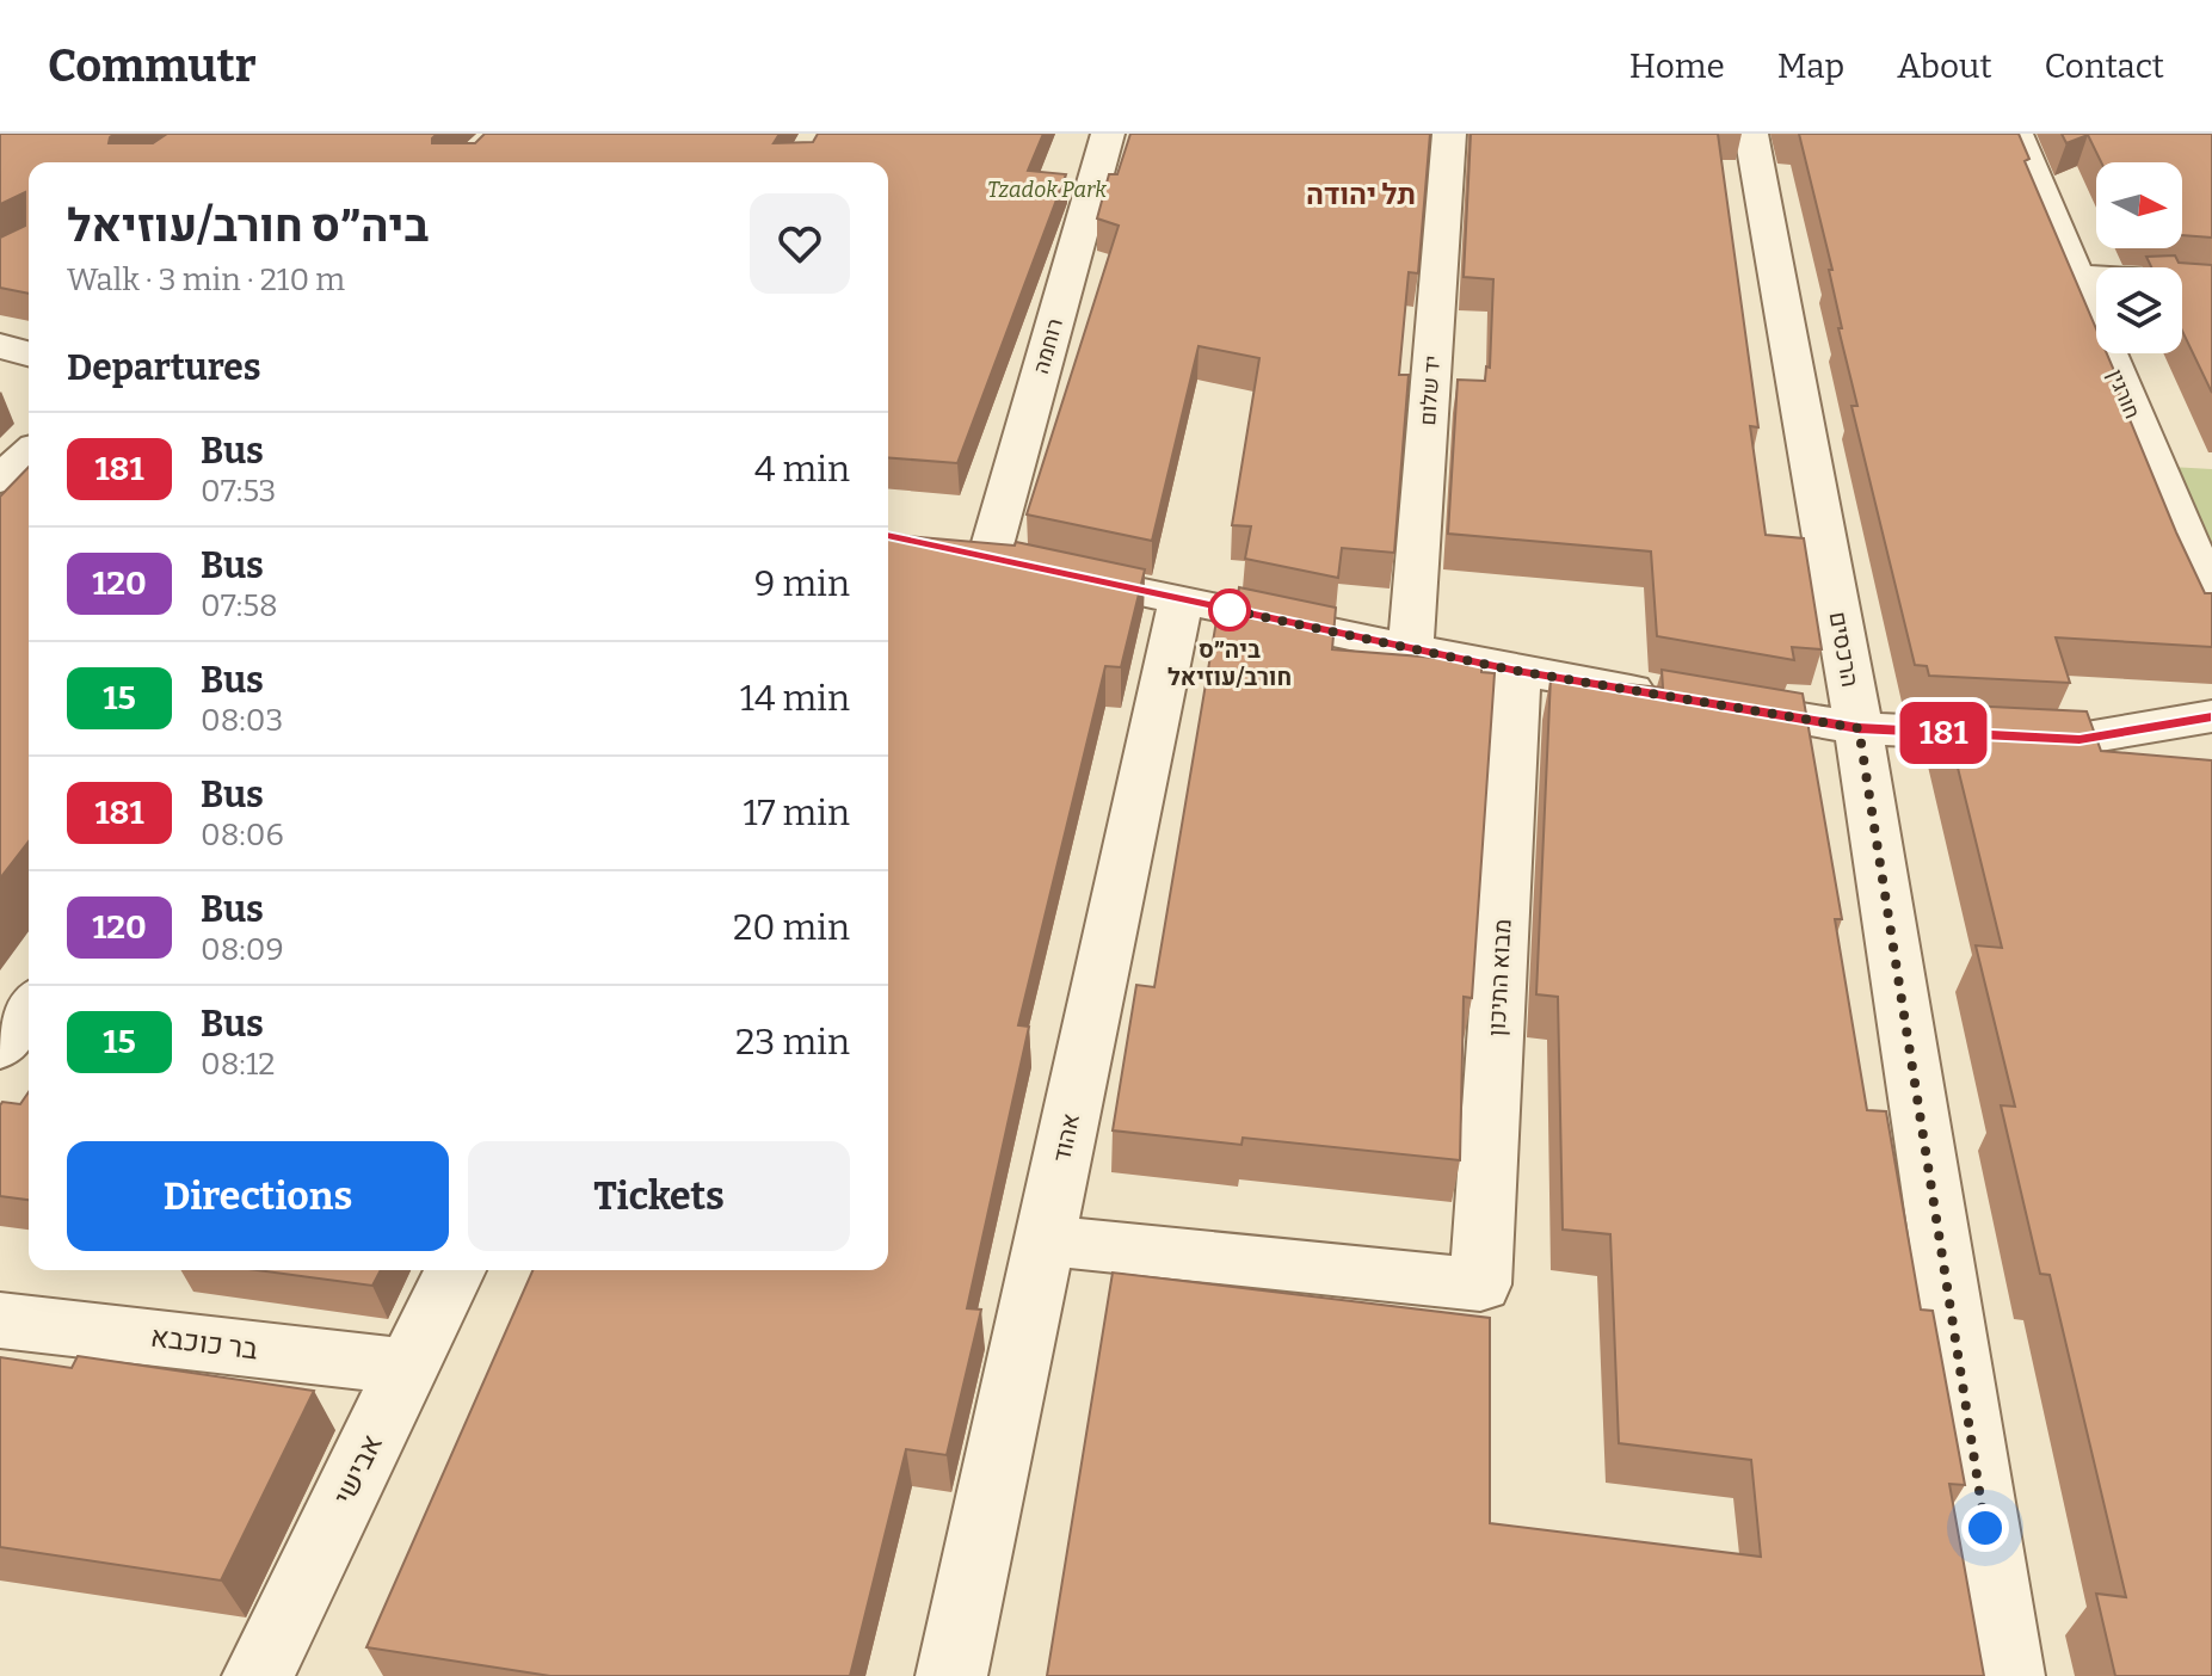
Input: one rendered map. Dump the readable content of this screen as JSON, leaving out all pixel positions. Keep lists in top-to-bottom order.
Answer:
{
  "streets": {
    "street": [
      "רוחמה",
      "יד שלום",
      "חורגין",
      "הרכסים",
      "מבוא התיכון",
      "אהוד",
      "בר כוכבא",
      "אבישי"
    ]
  },
  "crossings": [
    ["רוחמה", "אהוד"],
    ["מבוא התיכון", "אהוד"],
    ["בר כוכבא", "אבישי"]
  ],
  "districts": ["תל יהודה"],
  "parks": ["Tzadok Park"],
  "places": ["ביה״ס חורב/עוזיאל"],
  "lines": ["bus line 181"],
  "north": "right",
  "page": {
    "header": "Commutr",
    "nav": [
      "Home",
      "Map",
      "About",
      "Contact"
    ],
    "on_map": "181",
    "heading": [
      ["ביה״ס חורב/עוזיאל", "Walk · 3 min · 210 m"],
      "Departures"
    ],
    "list": [
      {
        "mark": "181",
        "name": "Bus",
        "note": "07:53",
        "value": "4 min"
      },
      {
        "mark": "120",
        "name": "Bus",
        "note": "07:58",
        "value": "9 min"
      },
      {
        "mark": "15",
        "name": "Bus",
        "note": "08:03",
        "value": "14 min"
      },
      {
        "mark": "181",
        "name": "Bus",
        "note": "08:06",
        "value": "17 min"
      },
      {
        "mark": "120",
        "name": "Bus",
        "note": "08:09",
        "value": "20 min"
      },
      {
        "mark": "15",
        "name": "Bus",
        "note": "08:12",
        "value": "23 min"
      }
    ],
    "buttons": ["Directions", "Tickets"]
  }
}
